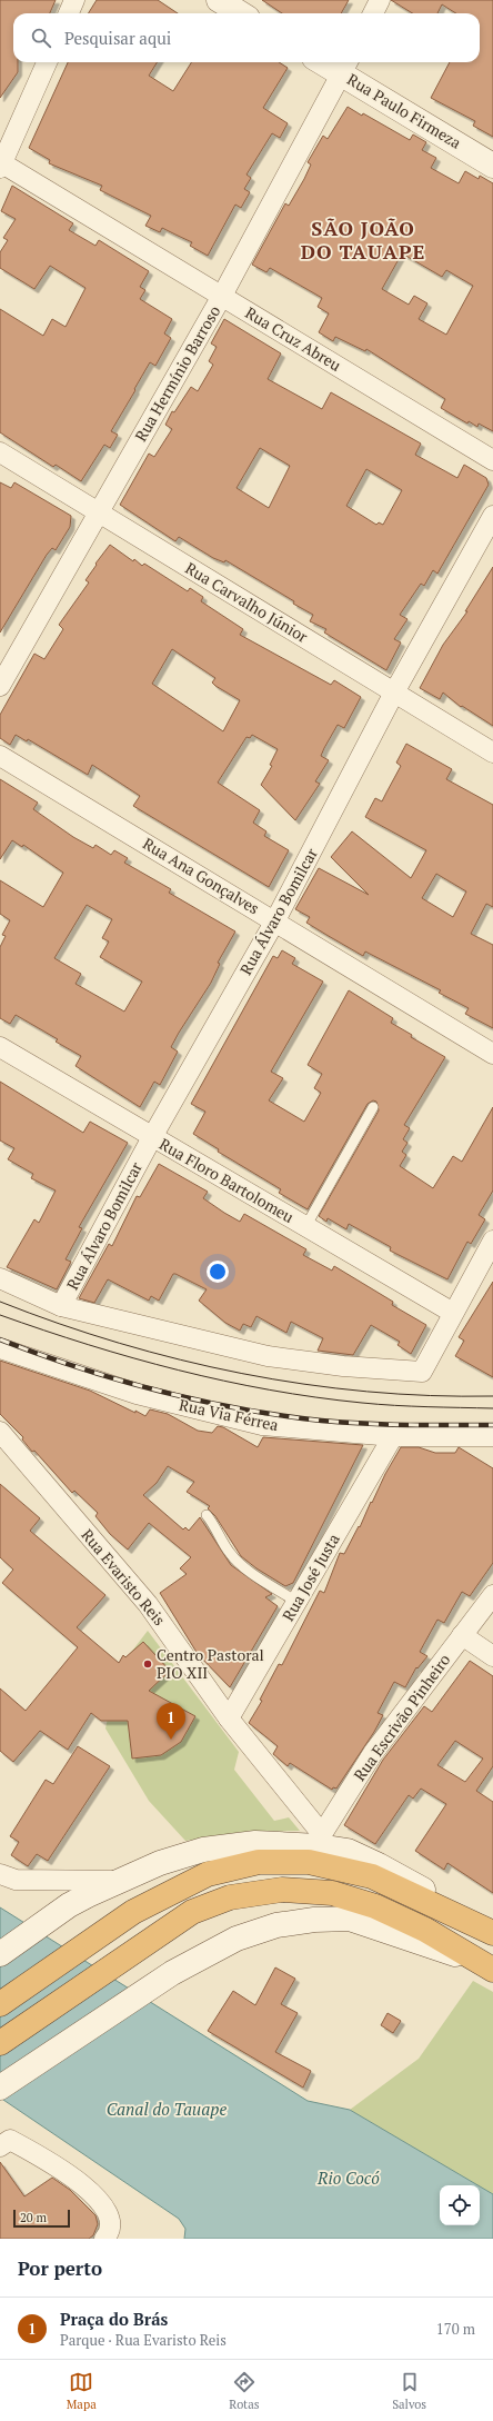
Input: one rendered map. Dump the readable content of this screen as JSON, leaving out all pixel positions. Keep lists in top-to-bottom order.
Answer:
{
  "streets": {
    "main road": ["Rua Paulo Firmeza"],
    "street": [
      "Rua Cruz Abreu",
      "Rua Hermínio Barroso",
      "Rua Carvalho Júnior",
      "Rua Ana Gonçalves",
      "Rua Álvaro Bomilcar",
      "Rua Floro Bartolomeu",
      "Rua Via Férrea",
      "Rua Evaristo Reis",
      "Rua José Justa",
      "Rua Escrivão Pinheiro"
    ]
  },
  "crossings": [
    ["Rua Paulo Firmeza", "Rua Hermínio Barroso"],
    ["Rua Cruz Abreu", "Rua Hermínio Barroso"],
    ["Rua Hermínio Barroso", "Rua Carvalho Júnior"],
    ["Rua Carvalho Júnior", "Rua Álvaro Bomilcar"],
    ["Rua Ana Gonçalves", "Rua Álvaro Bomilcar"],
    ["Rua Álvaro Bomilcar", "Rua Floro Bartolomeu"],
    ["Rua Via Férrea", "Rua José Justa"],
    ["Rua Evaristo Reis", "Rua José Justa"],
    ["Rua Evaristo Reis", "Rua Escrivão Pinheiro"]
  ],
  "districts": ["SÃO JOÃO DO TAUAPE"],
  "water": ["Canal do Tauape", "Rio Cocó"],
  "places": ["Centro Pastoral PIO XII"],
  "scale_bar": "20 m",
  "page": {
    "search": "Pesquisar aqui",
    "pins": "1",
    "scale": "20 m",
    "heading": "Por perto",
    "list": [
      {
        "mark": "1",
        "name": "Praça do Brás",
        "note": "Parque · Rua Evaristo Reis",
        "value": "170 m"
      }
    ],
    "nav": ["Mapa", "Rotas", "Salvos"]
  }
}
